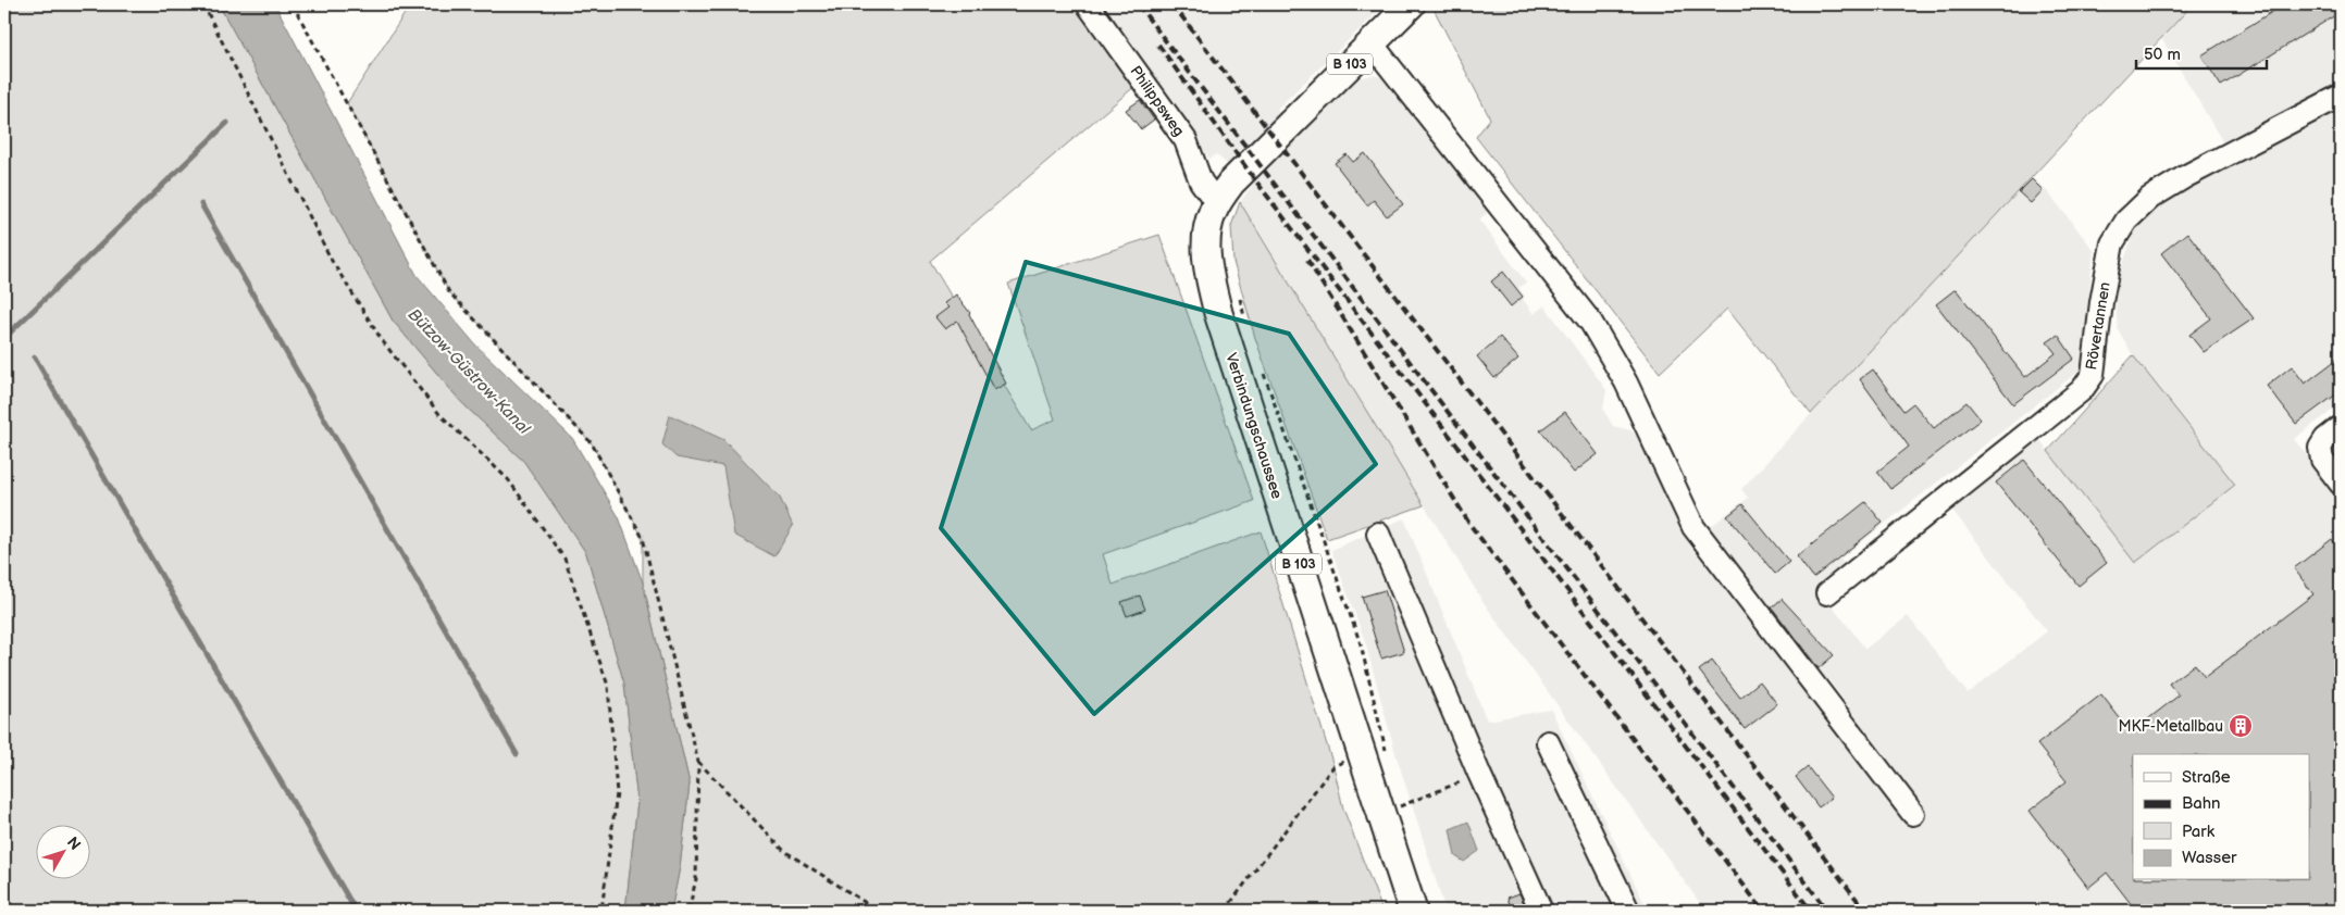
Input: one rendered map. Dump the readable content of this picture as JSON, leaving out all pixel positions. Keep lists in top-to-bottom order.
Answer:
{
  "streets": {
    "main road": ["B 103", "Verbindungschaussee"],
    "street": ["Philippsweg", "Rövertannen"]
  },
  "crossings": [
    ["Philippsweg", "Verbindungschaussee"]
  ],
  "water": ["Bützow-Güstrow-Kanal"],
  "places": {
    "building": ["MKF-Metallbau"]
  },
  "legend": [
    "Straße",
    "Bahn",
    "Park",
    "Wasser"
  ],
  "scale_bar": "50 m",
  "north": "top right"
}
